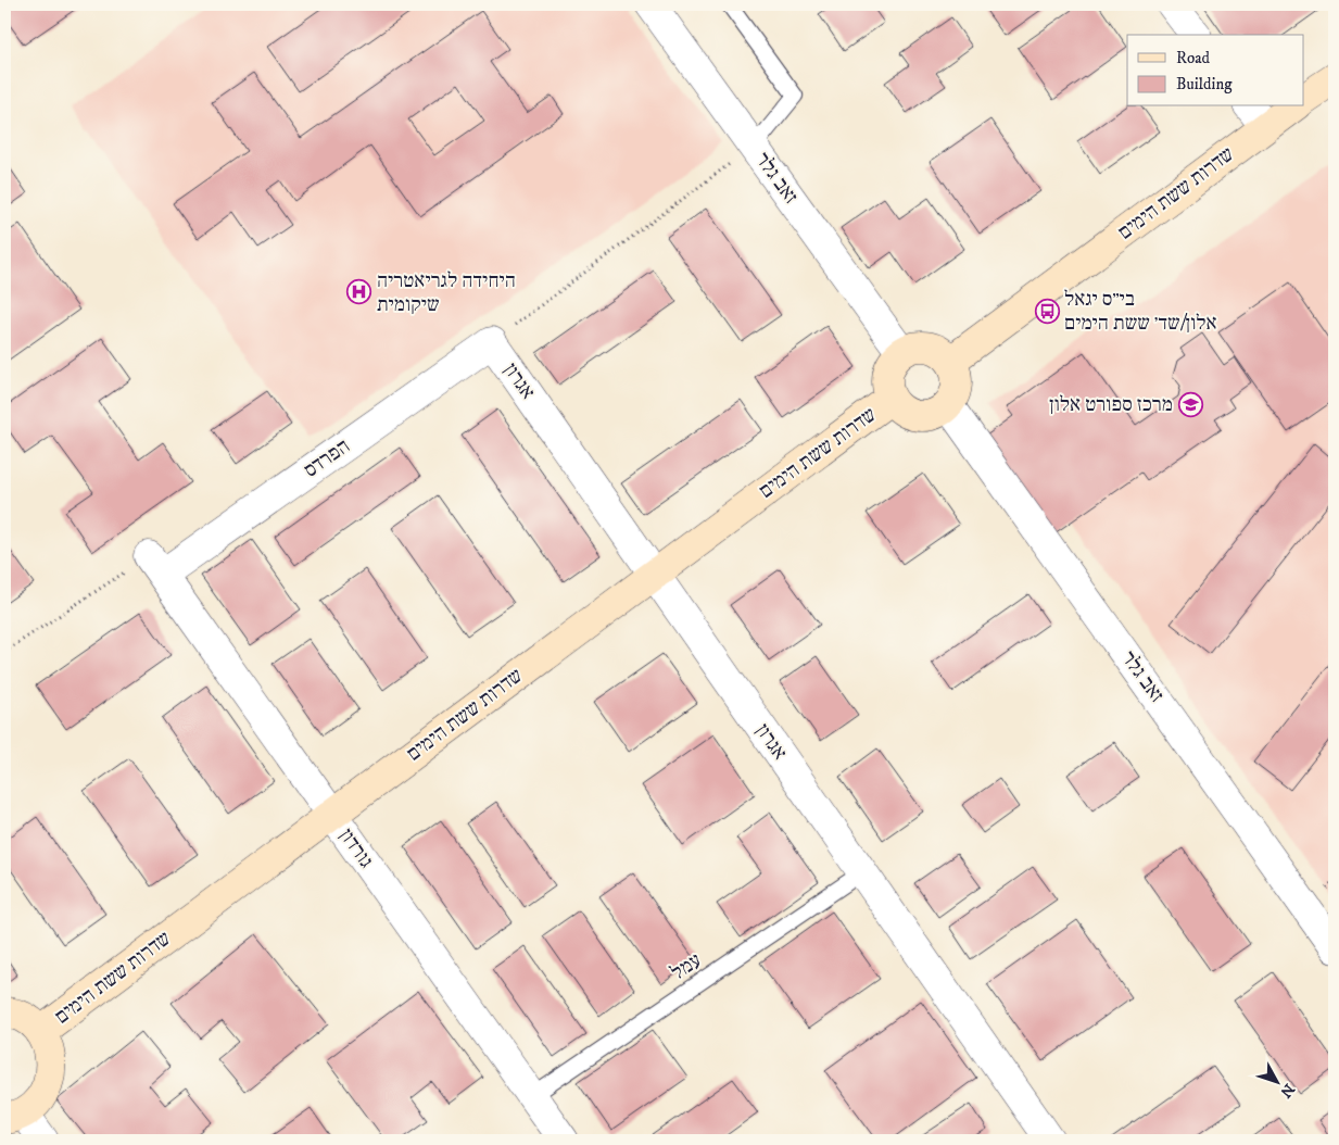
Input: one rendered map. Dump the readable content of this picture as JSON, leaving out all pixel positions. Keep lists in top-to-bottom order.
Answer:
{
  "streets": {
    "street": [
      "זאב גלר",
      "שדרות ששת הימים",
      "אגרון",
      "הפרדס",
      "גורדון"
    ],
    "lane": ["עמל"]
  },
  "crossings": [
    ["זאב גלר", "שדרות ששת הימים"],
    ["שדרות ששת הימים", "אגרון"],
    ["שדרות ששת הימים", "גורדון"],
    ["אגרון", "הפרדס"],
    ["אגרון", "עמל"],
    ["הפרדס", "גורדון"],
    ["גורדון", "עמל"]
  ],
  "places": {
    "hospital": ["היחידה לגריאטריה שיקומית"],
    "bus stop": ["בי״ס יגאל אלון/שד׳ ששת הימים"],
    "school or university": ["מרכז ספורט אלון"]
  },
  "legend": ["Road", "Building"],
  "north": "bottom right"
}
